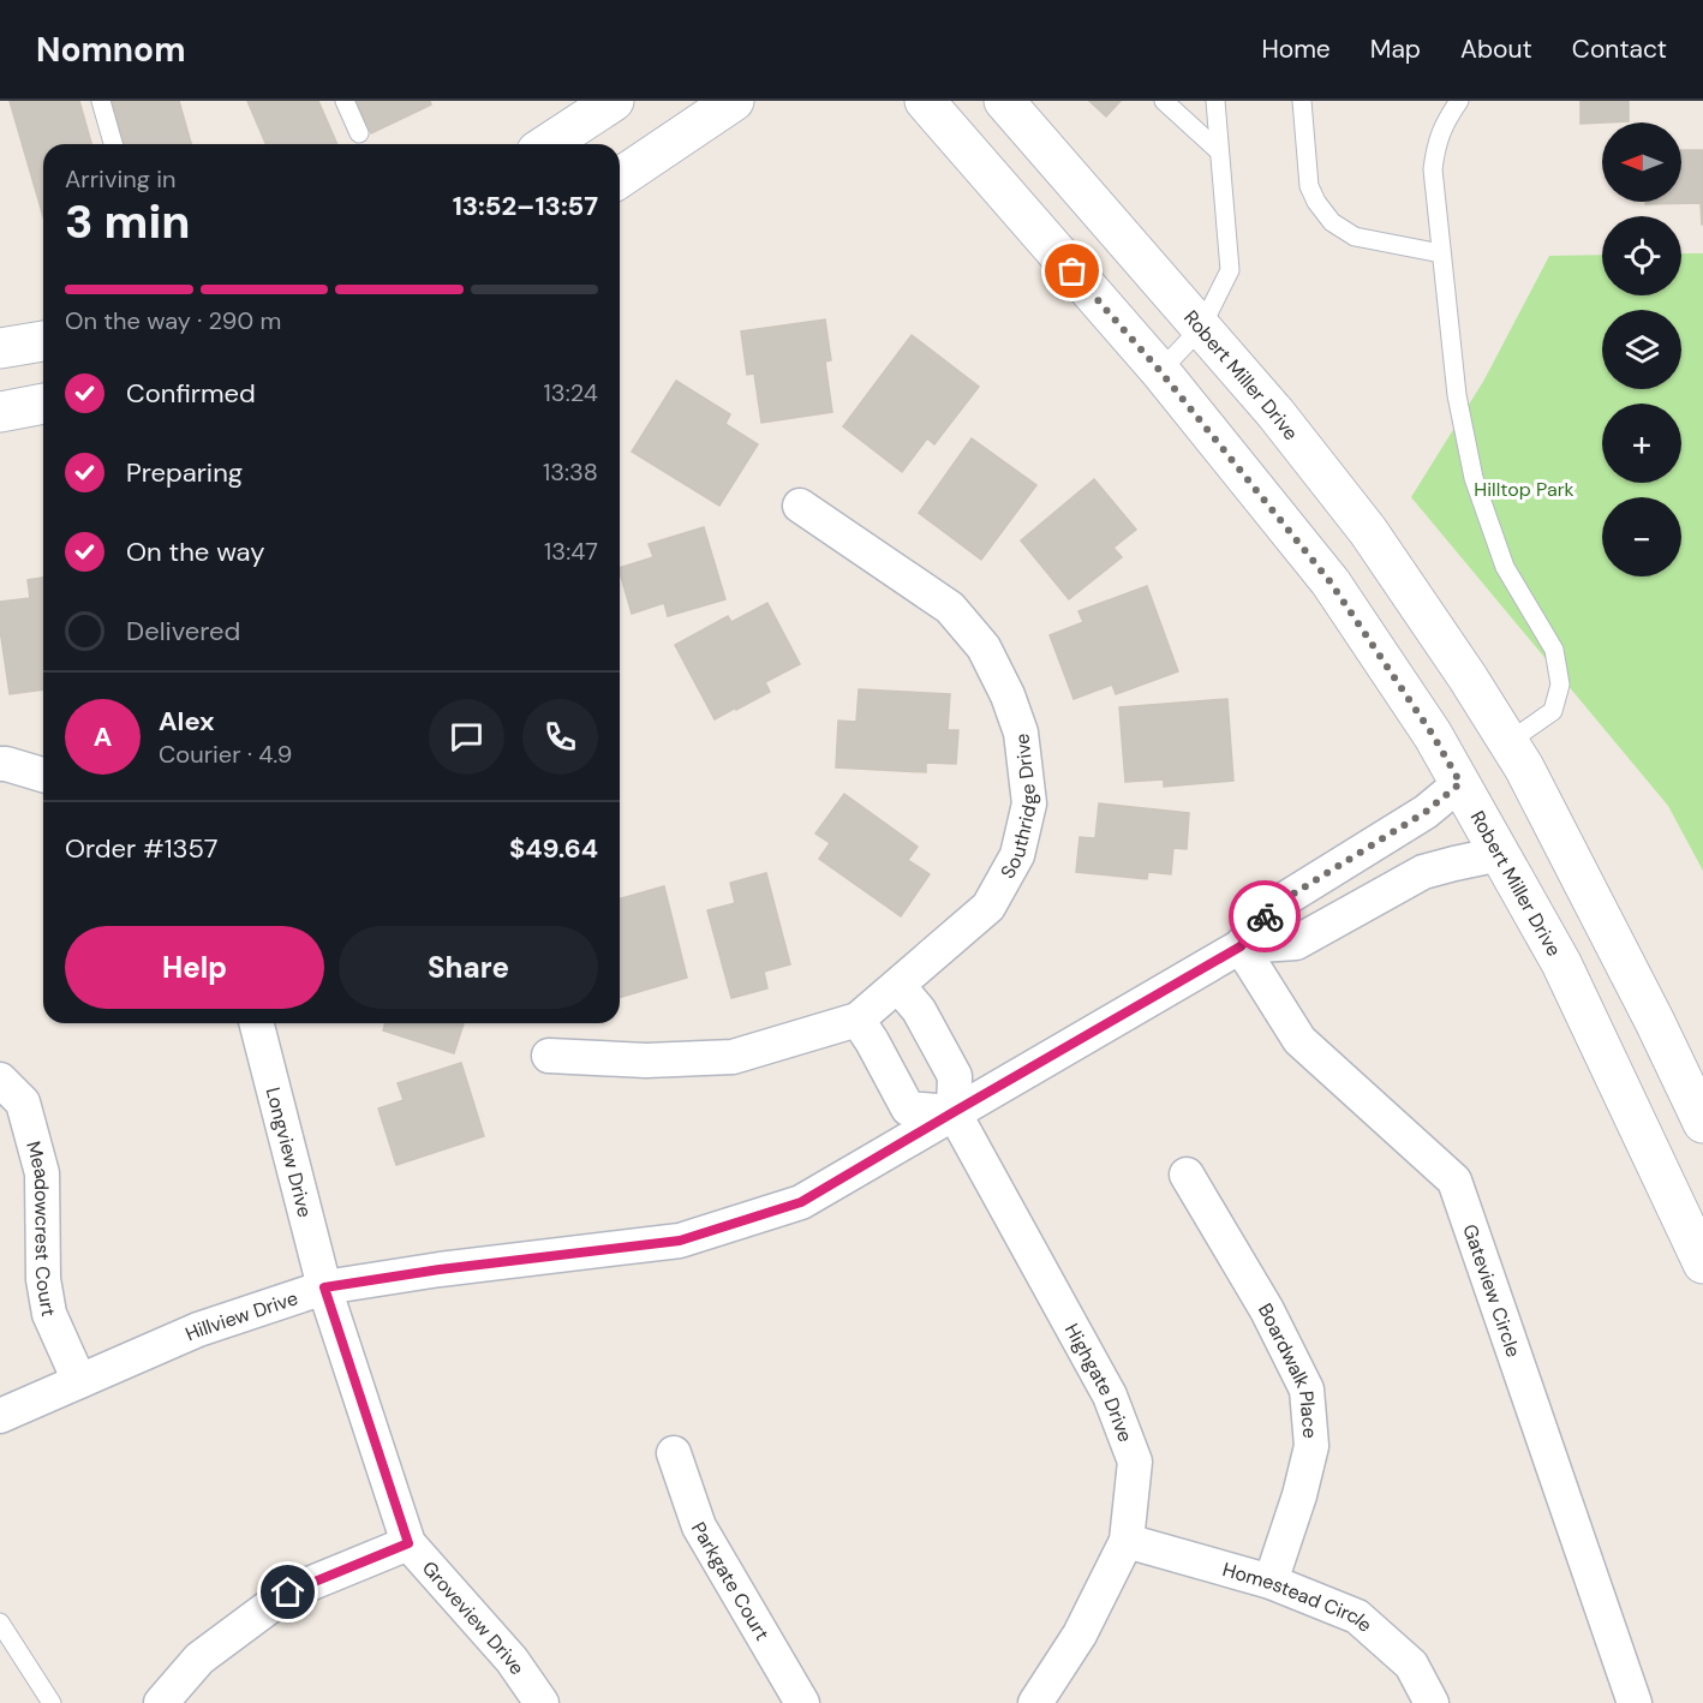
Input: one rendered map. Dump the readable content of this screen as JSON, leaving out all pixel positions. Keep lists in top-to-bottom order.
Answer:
{
  "streets": {
    "main road": ["Robert Miller Drive"],
    "street": [
      "Southridge Drive",
      "Longview Drive",
      "Meadowcrest Court",
      "Gateview Circle",
      "Hillview Drive",
      "Boardwalk Place",
      "Highgate Drive",
      "Parkgate Court",
      "Homestead Circle",
      "Groveview Drive"
    ]
  },
  "crossings": [
    ["Longview Drive", "Hillview Drive"],
    ["Longview Drive", "Groveview Drive"],
    ["Meadowcrest Court", "Hillview Drive"],
    ["Gateview Circle", "Hillview Drive"],
    ["Hillview Drive", "Highgate Drive"],
    ["Hillview Drive", "Groveview Drive"],
    ["Boardwalk Place", "Homestead Circle"],
    ["Highgate Drive", "Homestead Circle"]
  ],
  "parks": ["Hilltop Park"],
  "north": "left",
  "page": {
    "header": "Nomnom",
    "nav": [
      "Home",
      "Map",
      "About",
      "Contact"
    ],
    "map_buttons": ["+", "−"],
    "heading": ["3 min", "Arriving in", "13:52–13:57"],
    "panel": [
      "Alex",
      "Courier · 4.9",
      "Order #1357",
      "$49.64"
    ],
    "bar": "On the way · 290 m",
    "list": [
      ["Confirmed", "13:24"],
      ["Preparing", "13:38"],
      ["On the way", "13:47"],
      "Delivered"
    ],
    "round": "A",
    "buttons": ["Help", "Share"]
  }
}
